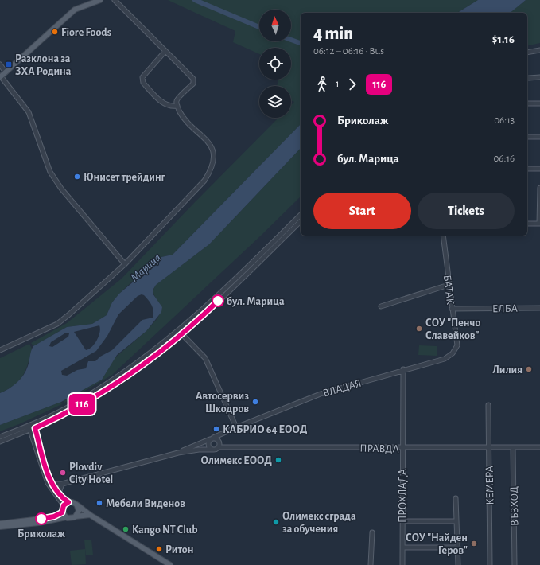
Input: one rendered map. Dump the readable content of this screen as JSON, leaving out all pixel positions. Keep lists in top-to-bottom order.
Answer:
{
  "streets": {
    "street": [
      "БАТАК",
      "ЕЛБА",
      "ВЛАДАЯ",
      "ПРАВДА",
      "КЕМЕРА",
      "ПРОХЛАДА",
      "ВЪЗХОД"
    ]
  },
  "crossings": [
    ["БАТАК", "ЕЛБА"],
    ["БАТАК", "ВЛАДАЯ"],
    ["ВЛАДАЯ", "ПРАВДА"],
    ["ВЛАДАЯ", "ПРОХЛАДА"],
    ["ПРАВДА", "КЕМЕРА"],
    ["ПРАВДА", "ПРОХЛАДА"],
    ["ПРАВДА", "ВЪЗХОД"]
  ],
  "water": ["Марица"],
  "places": {
    "other": [
      "Fiore Foods",
      "Юнисет трейдинг",
      "бул. Марица",
      "СОУ \"Пенчо Славейков\"",
      "Лилия",
      "Автосервиз Шкодров",
      "КАБРИО 64 ЕООД",
      "Олимекс ЕООД",
      "Plovdiv City Hotel",
      "Мебели Виденов",
      "Бриколаж",
      "Олимекс сграда за обучения",
      "Kango NT Club",
      "СОУ \"Найден Геров\"",
      "Ритон"
    ],
    "transit": ["Разклона за ЗХА Родина"]
  },
  "lines": ["bus line 116"],
  "north": "top",
  "page": {
    "on_map": "116",
    "heading": ["4 min", "06:12 – 06:16 · Bus", "$1.16"],
    "legs": ["1", "116"],
    "list": [
      {
        "name": "Бриколаж",
        "value": "06:13"
      },
      {
        "name": "бул. Марица",
        "value": "06:16"
      }
    ],
    "buttons": ["Start", "Tickets"]
  }
}
